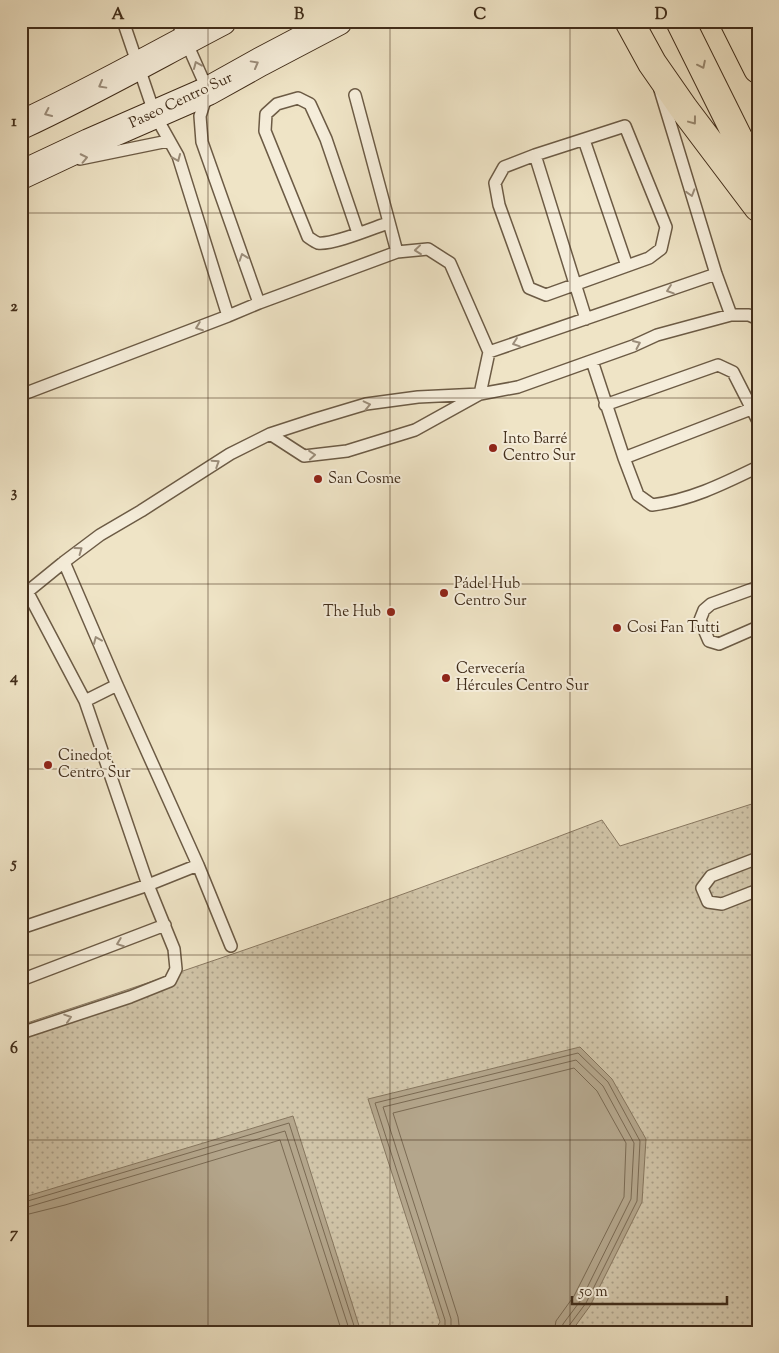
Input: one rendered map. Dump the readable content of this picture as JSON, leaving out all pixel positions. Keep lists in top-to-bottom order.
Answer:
{
  "streets": {
    "street": ["Paseo Centro Sur"]
  },
  "places": [
    "Into Barré Centro Sur",
    "San Cosme",
    "Pádel Hub Centro Sur",
    "The Hub",
    "Cosi Fan Tutti",
    "Cervecería Hércules Centro Sur",
    "Cinedot Centro Sur"
  ],
  "scale_bar": "50 m",
  "grid": {
    "columns": [
      "A",
      "B",
      "C",
      "D"
    ],
    "rows": [
      "1",
      "2",
      "3",
      "4",
      "5",
      "6",
      "7"
    ]
  }
}
